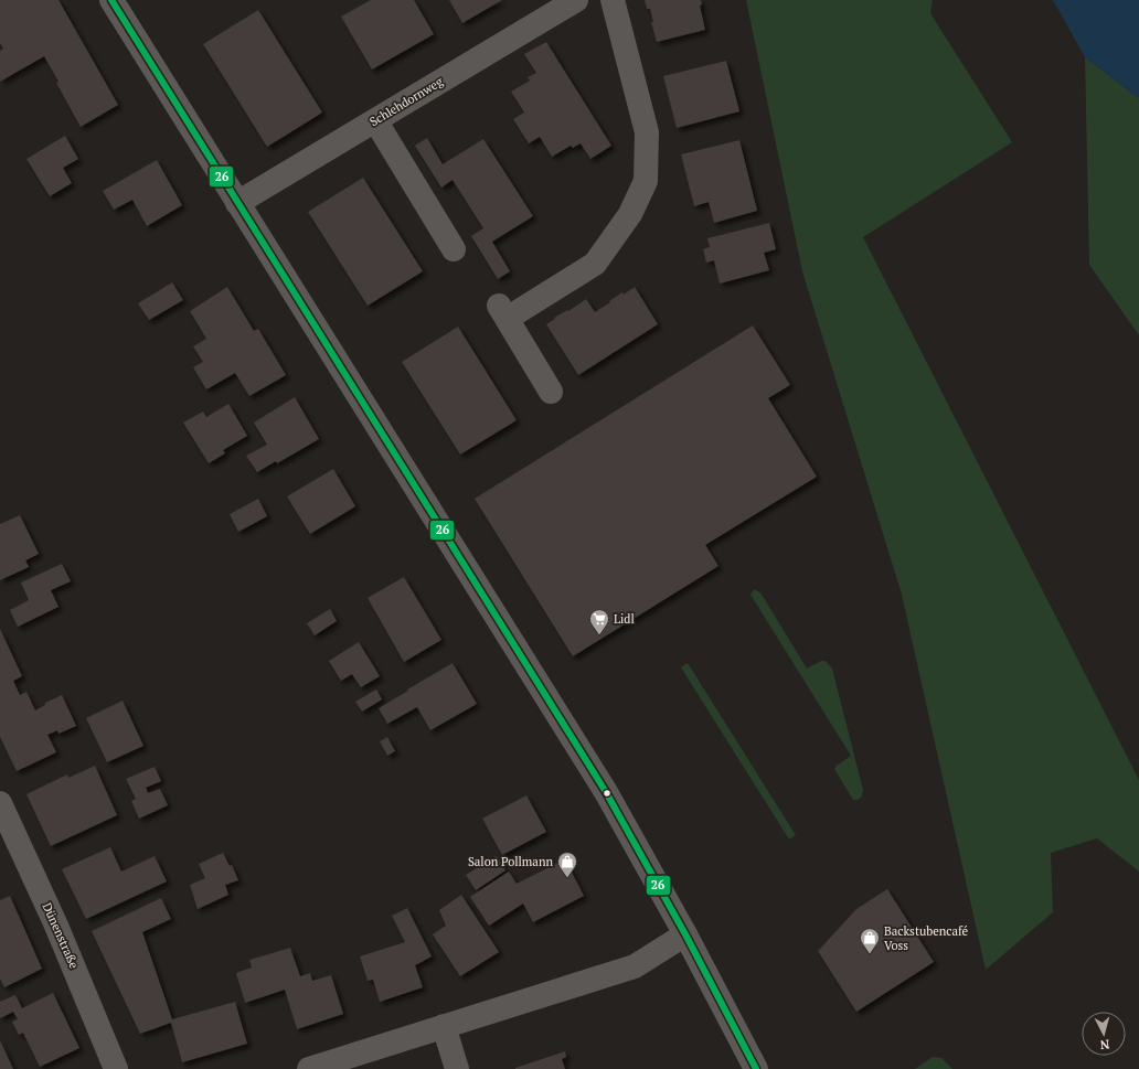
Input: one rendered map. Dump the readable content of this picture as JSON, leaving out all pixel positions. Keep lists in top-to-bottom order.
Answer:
{
  "streets": {
    "street": ["Schlehdornweg", "Dünenstraße"]
  },
  "places": {
    "supermarket": ["Lidl"],
    "shop": ["Salon Pollmann", "Backstubencafé Voss"]
  },
  "lines": ["transit line 26"],
  "north": "bottom"
}
